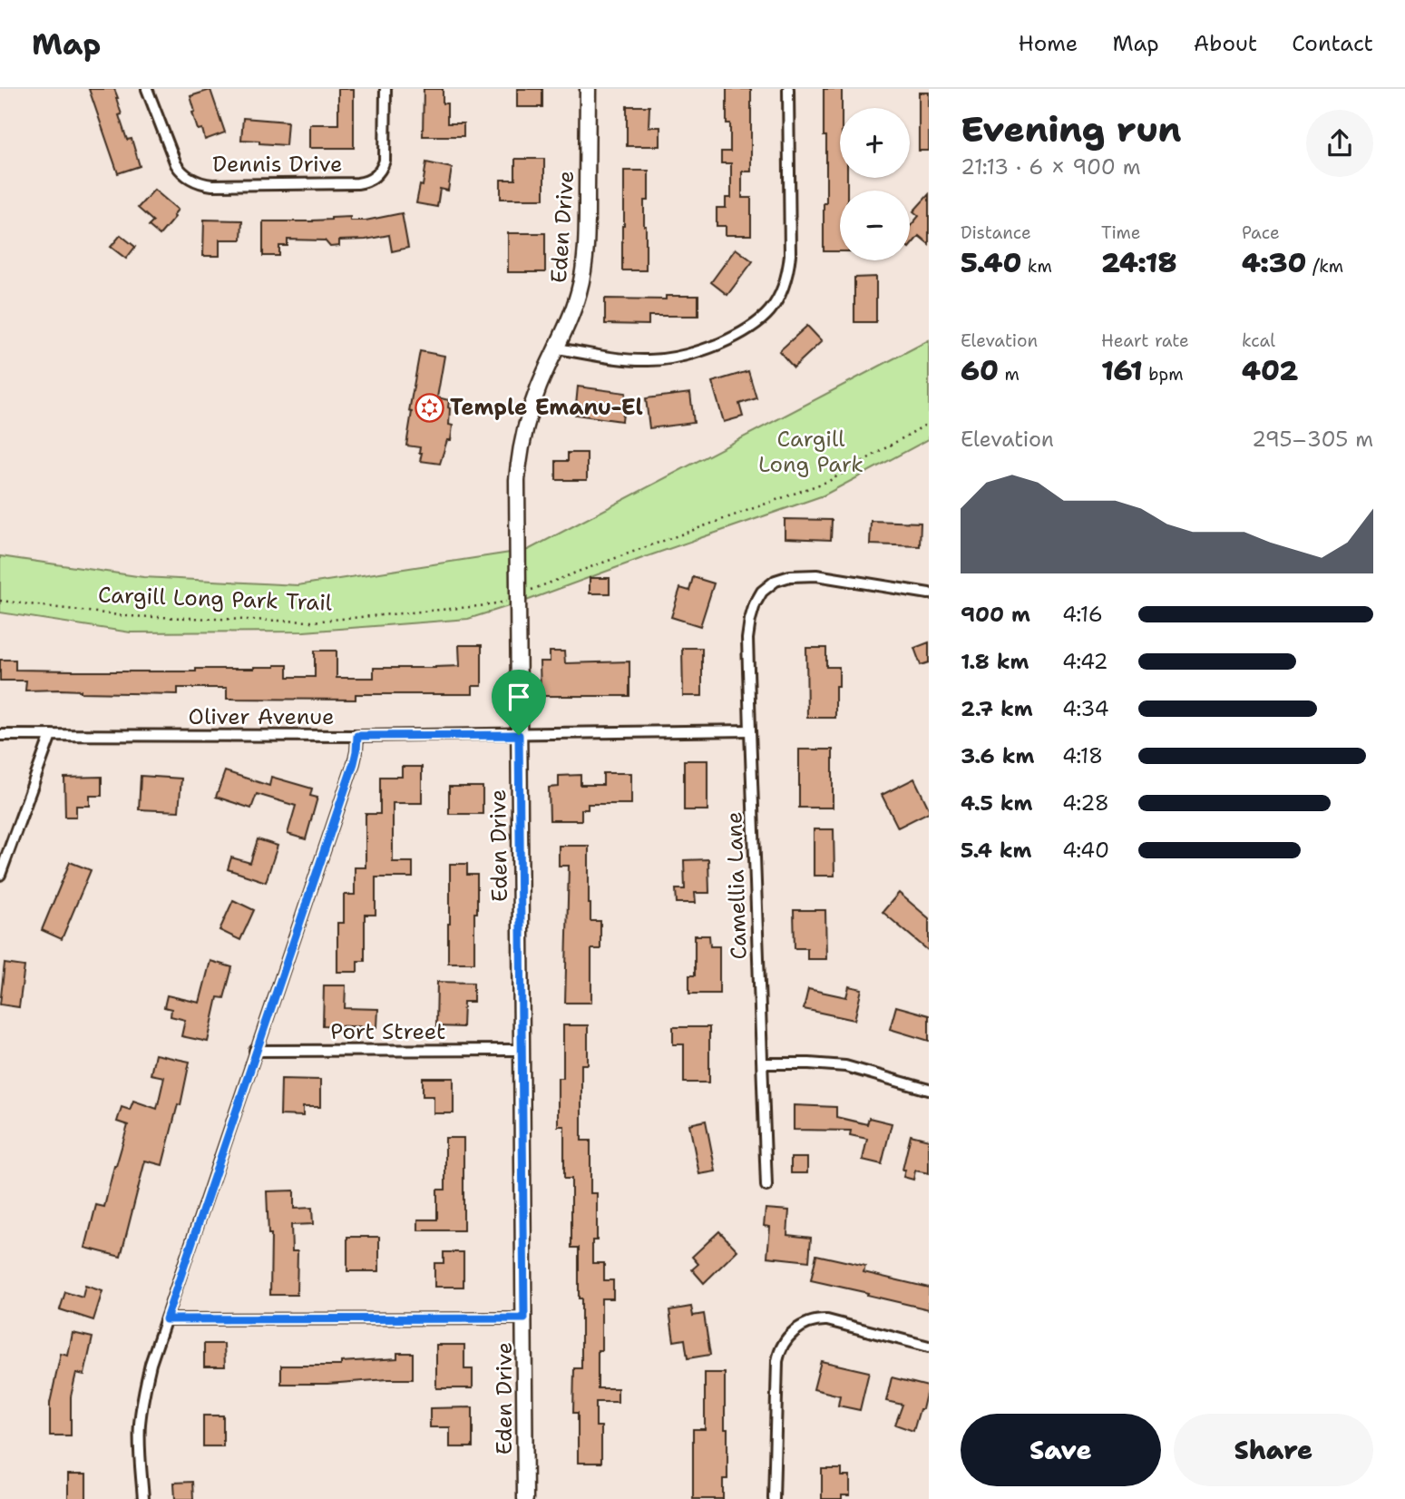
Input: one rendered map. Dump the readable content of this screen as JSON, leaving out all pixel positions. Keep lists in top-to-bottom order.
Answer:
{
  "streets": {
    "street": [
      "Dennis Drive",
      "Eden Drive",
      "Oliver Avenue",
      "Camellia Lane",
      "Port Street"
    ],
    "path": ["Cargill Long Park Trail"]
  },
  "crossings": [
    ["Eden Drive", "Oliver Avenue"],
    ["Eden Drive", "Port Street"],
    ["Oliver Avenue", "Camellia Lane"]
  ],
  "parks": ["Cargill Long Park"],
  "places": {
    "synagogue": ["Temple Emanu-El"]
  },
  "page": {
    "header": "Map",
    "nav": [
      "Home",
      "Map",
      "About",
      "Contact"
    ],
    "heading": ["Evening run", "21:13 · 6 × 900 m"],
    "map_buttons": ["+", "−"],
    "stats": [
      ["Distance", "5.40 km"],
      ["Time", "24:18"],
      ["Pace", "4:30 /km"],
      ["Elevation", "60 m"],
      ["Heart rate", "161 bpm"],
      ["kcal", "402"]
    ],
    "chart": ["Elevation", "295–305 m"],
    "list": [
      {
        "name": "900 m",
        "note": "4:16"
      },
      {
        "name": "1.8 km",
        "note": "4:42"
      },
      {
        "name": "2.7 km",
        "note": "4:34"
      },
      {
        "name": "3.6 km",
        "note": "4:18"
      },
      {
        "name": "4.5 km",
        "note": "4:28"
      },
      {
        "name": "5.4 km",
        "note": "4:40"
      }
    ],
    "buttons": ["Save", "Share"]
  }
}
